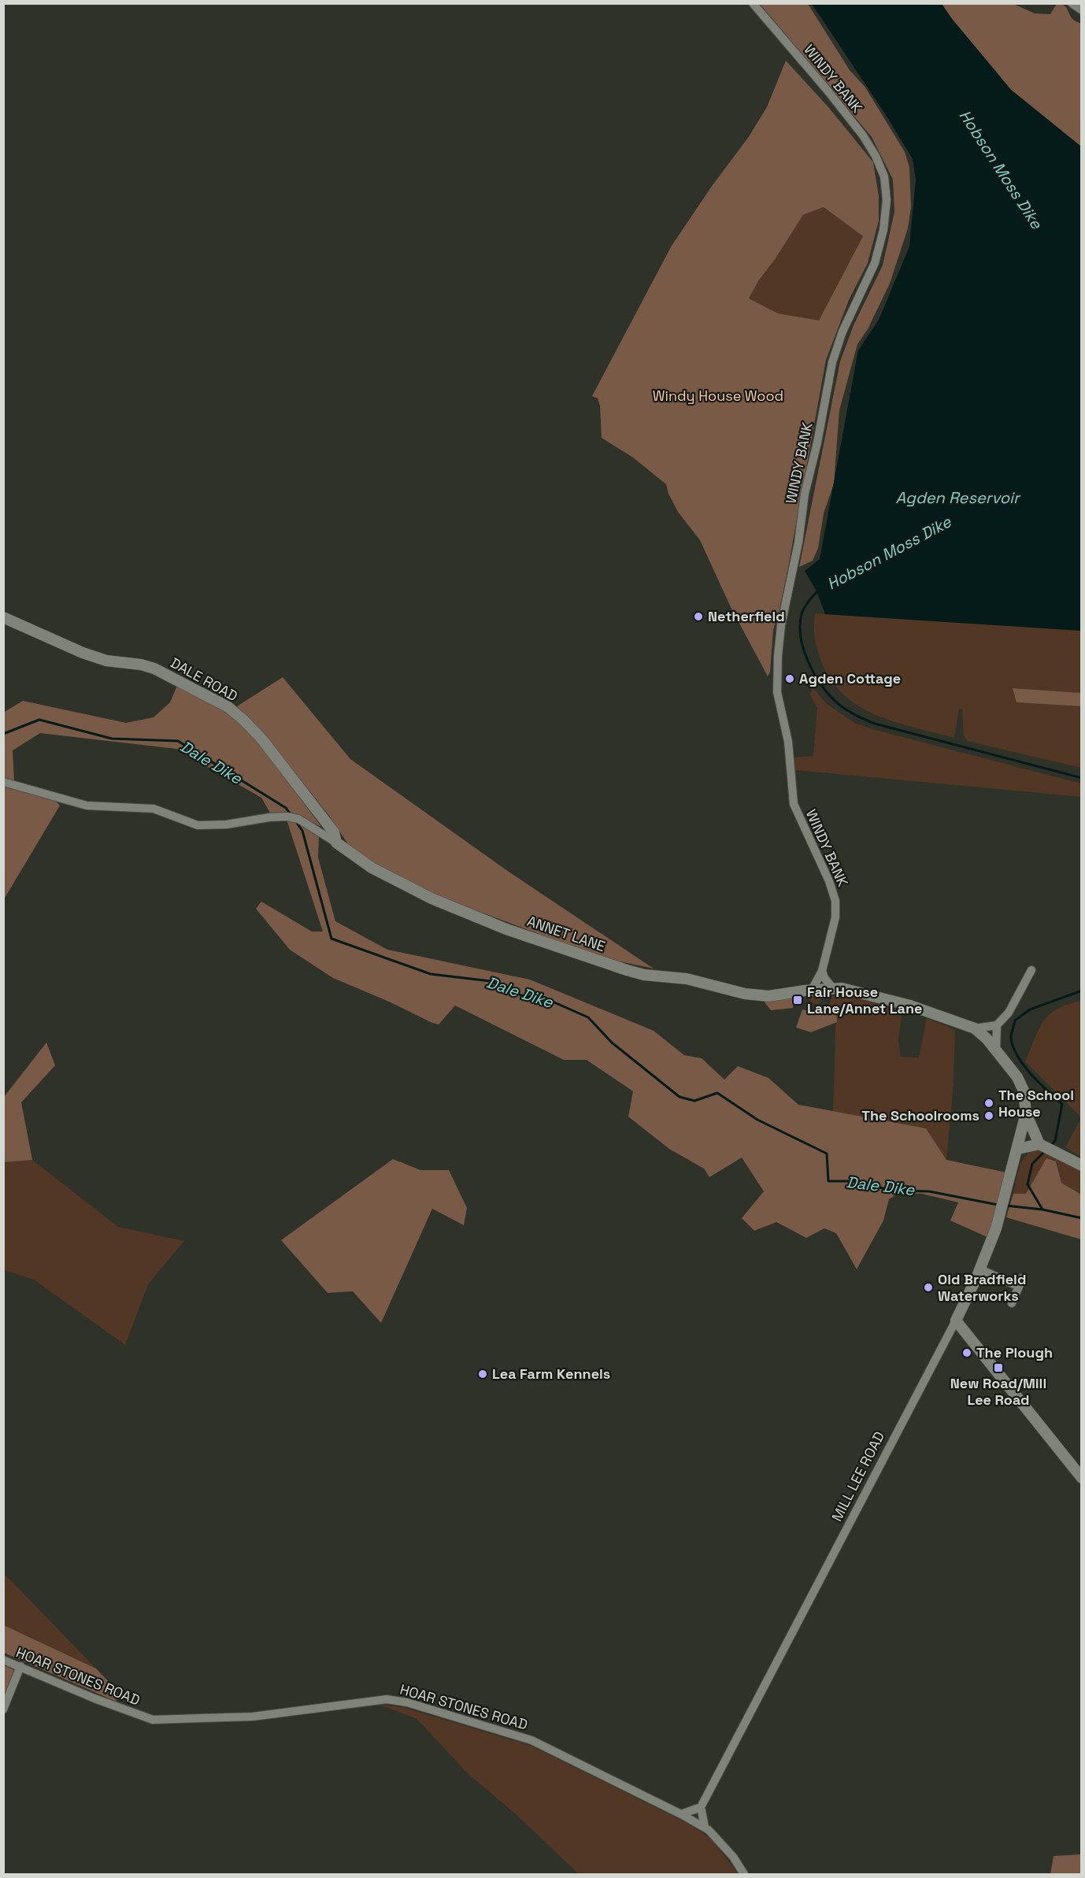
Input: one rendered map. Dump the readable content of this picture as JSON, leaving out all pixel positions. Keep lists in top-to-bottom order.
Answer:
{
  "streets": {
    "street": [
      "WINDY BANK",
      "DALE ROAD",
      "ANNET LANE",
      "MILL LEE ROAD",
      "HOAR STONES ROAD"
    ]
  },
  "crossings": [
    ["WINDY BANK", "ANNET LANE"],
    ["DALE ROAD", "ANNET LANE"]
  ],
  "water": ["Hobson Moss Dike", "Agden Reservoir", "Dale Dike"],
  "parks": ["Windy House Wood"],
  "places": {
    "other": [
      "Netherfield",
      "Agden Cottage",
      "The School House",
      "The Schoolrooms",
      "Old Bradfield Waterworks",
      "The Plough",
      "Lea Farm Kennels"
    ],
    "transit": ["Fair House Lane/Annet Lane", "New Road/Mill Lee Road"]
  }
}
